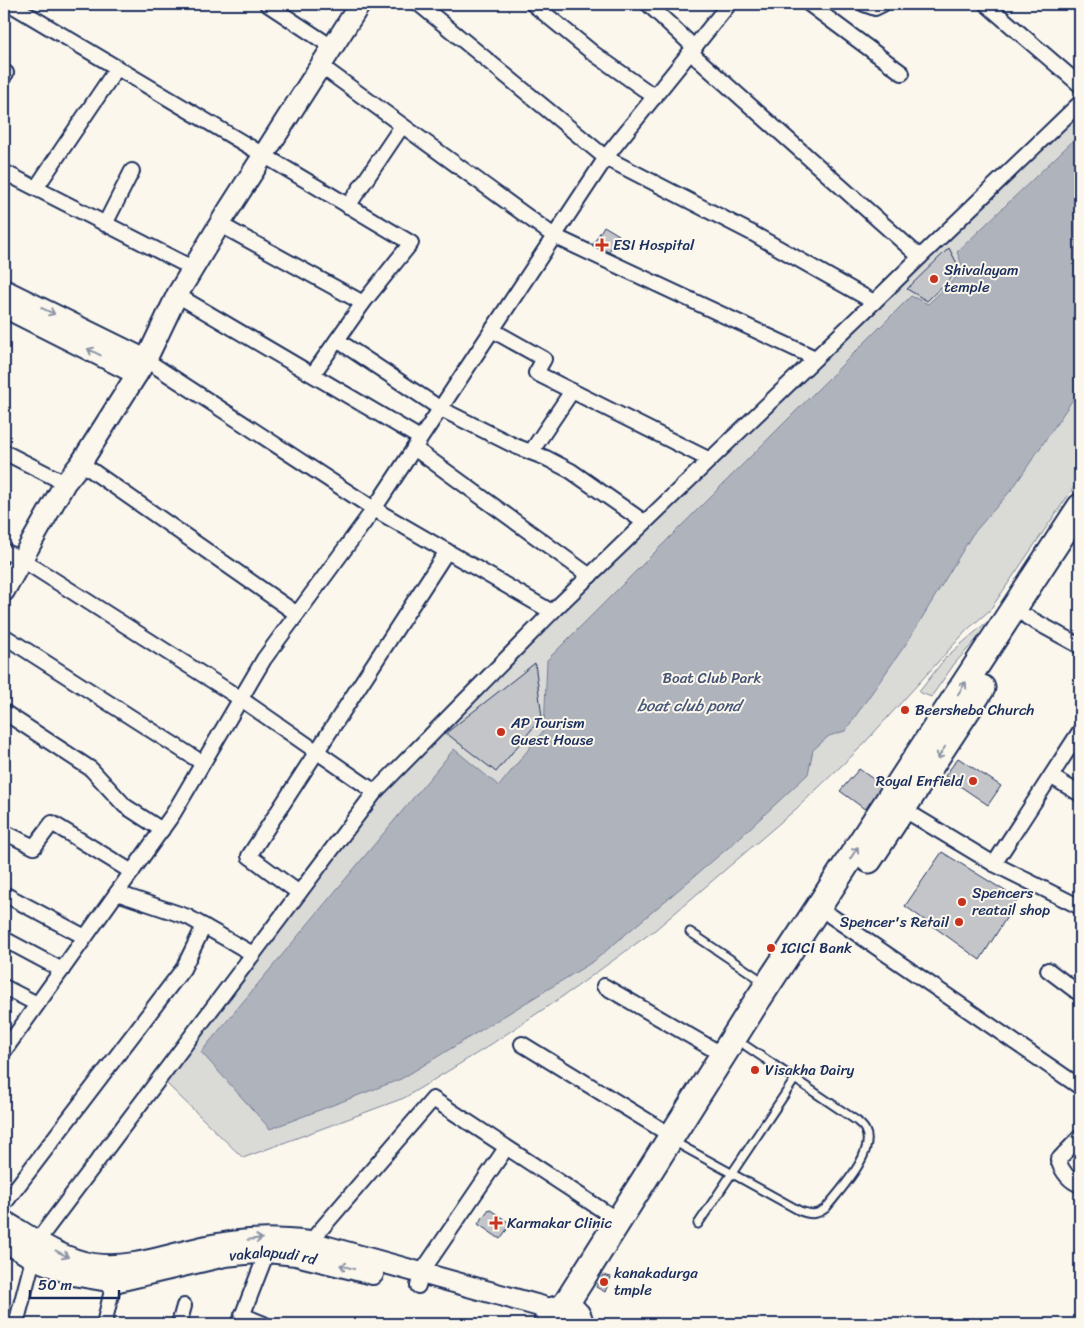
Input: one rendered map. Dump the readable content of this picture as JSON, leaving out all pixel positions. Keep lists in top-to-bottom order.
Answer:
{
  "streets": {
    "street": ["vakalapudi rd"]
  },
  "water": ["boat club pond"],
  "parks": ["Boat Club Park"],
  "places": {
    "health": ["ESI Hospital", "Karmakar Clinic"],
    "other": [
      "Shivalayam temple",
      "Beersheba Church",
      "AP Tourism Guest House",
      "Royal Enfield",
      "Spencers reatail shop",
      "Spencer's Retail",
      "ICICI Bank",
      "Visakha Dairy",
      "kanakadurga tmple"
    ]
  },
  "scale_bar": "50 m"
}
